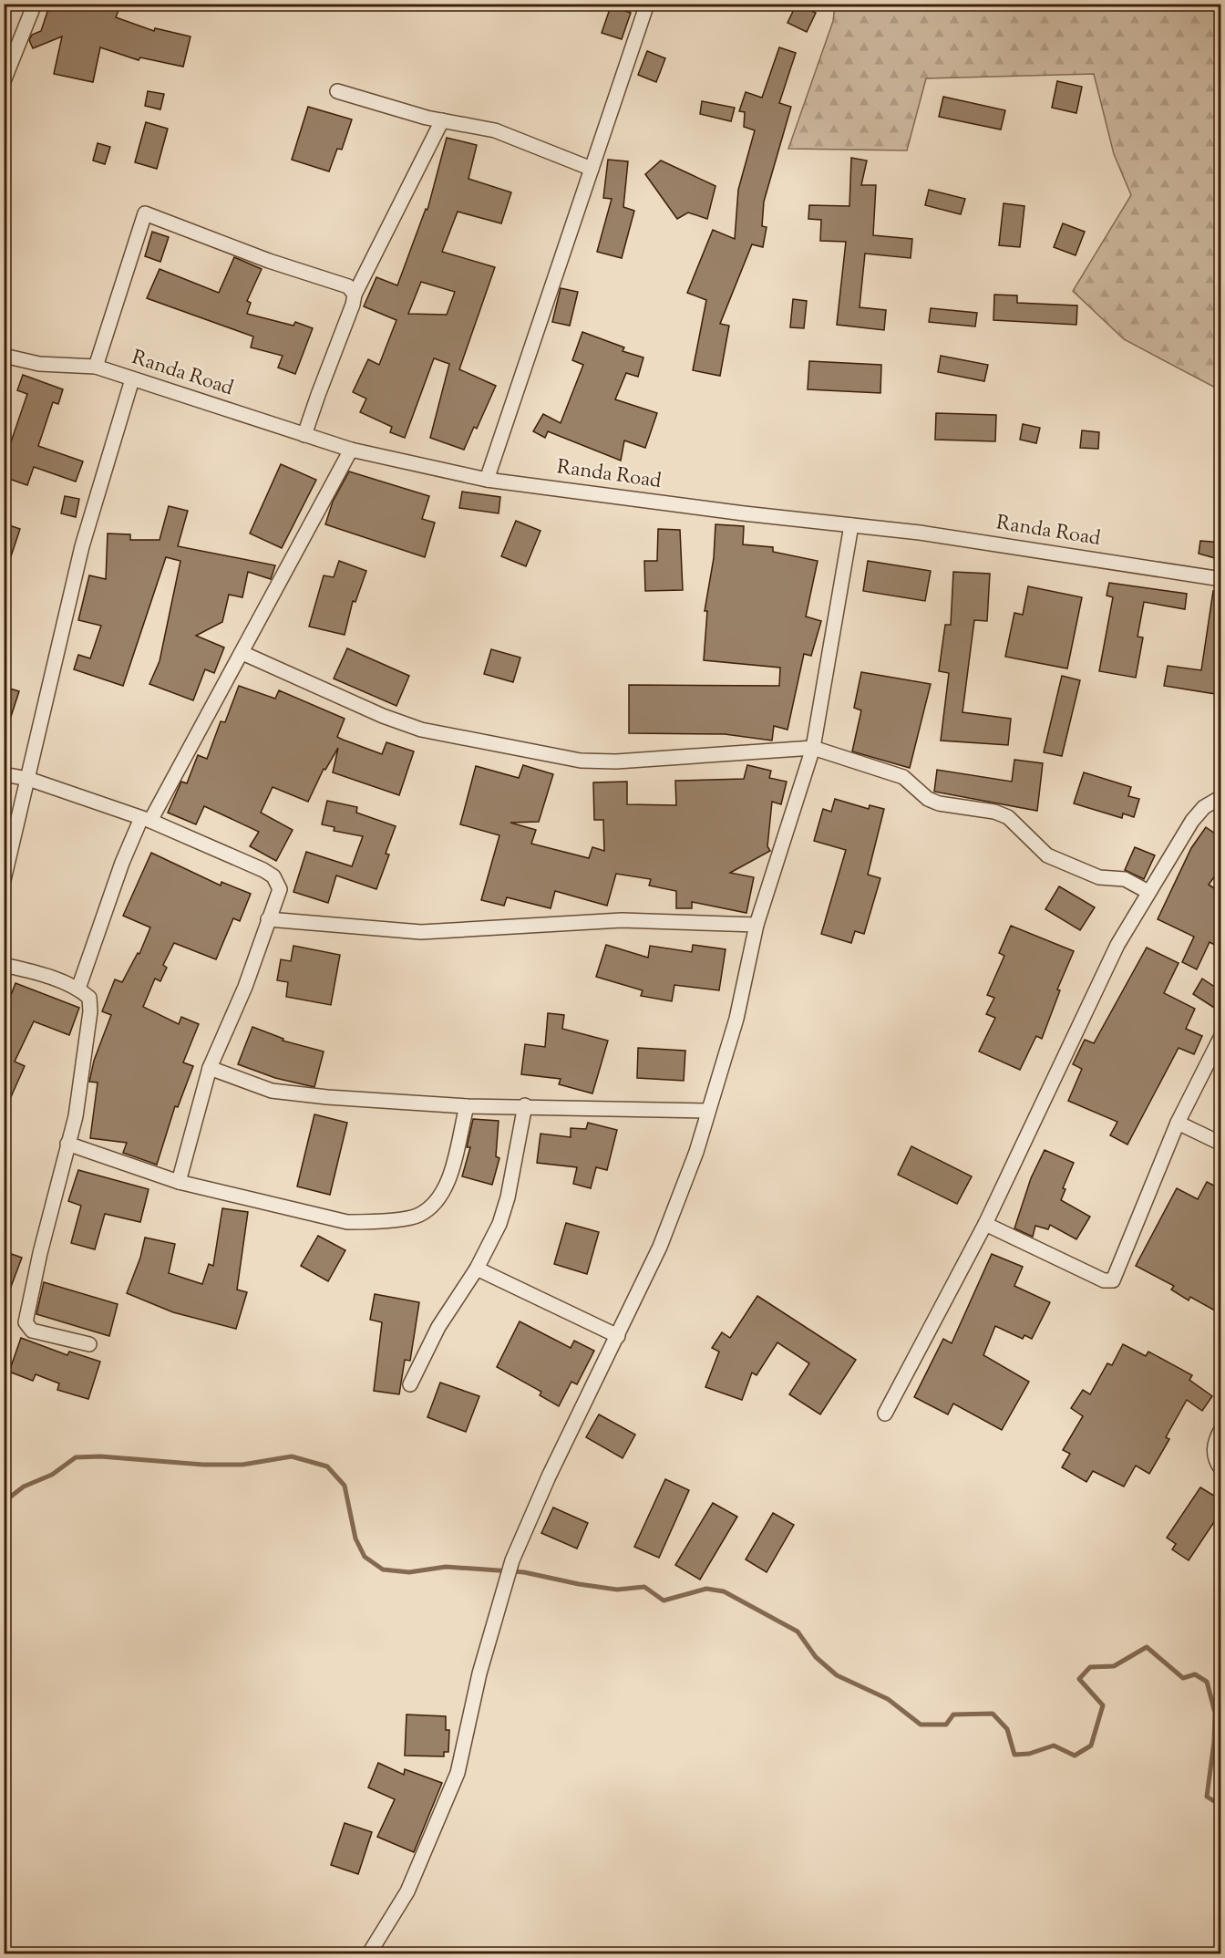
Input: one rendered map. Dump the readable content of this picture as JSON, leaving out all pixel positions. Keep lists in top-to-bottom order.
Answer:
{
  "streets": {
    "street": ["Randa Road"]
  }
}
